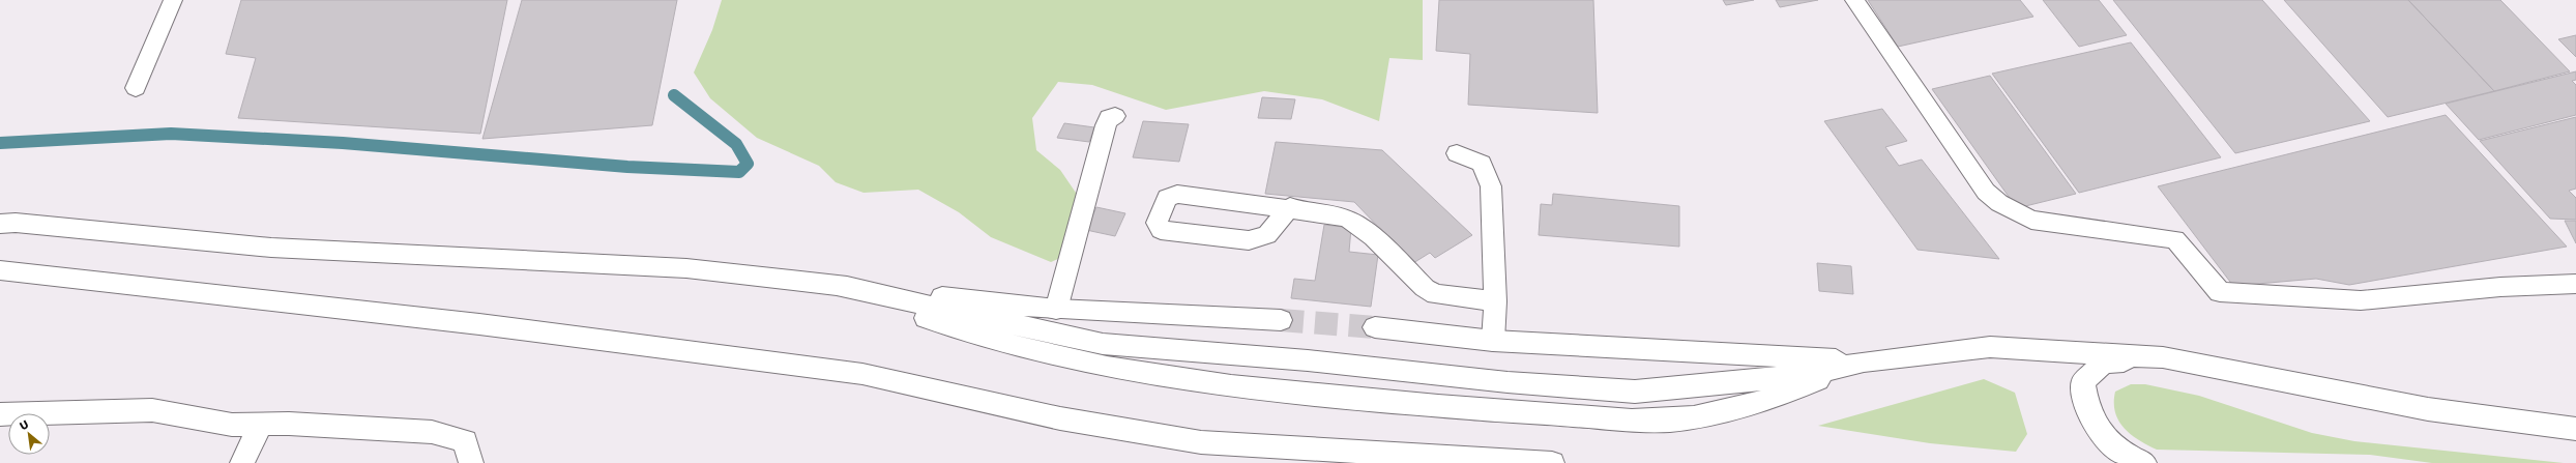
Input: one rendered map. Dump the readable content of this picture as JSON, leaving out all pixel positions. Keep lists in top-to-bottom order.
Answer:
{
  "north": "top left"
}
